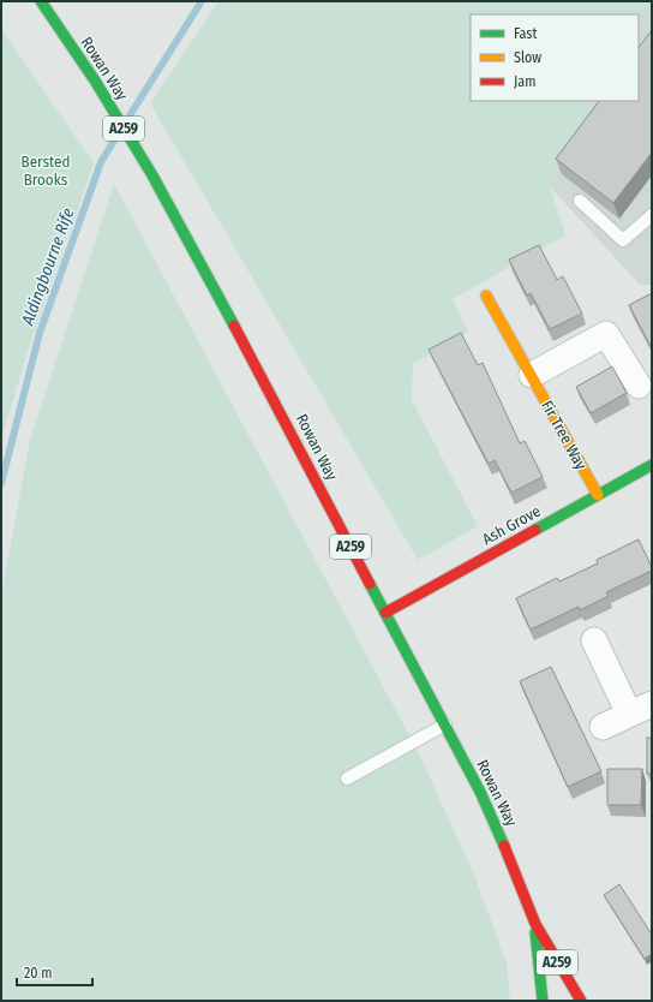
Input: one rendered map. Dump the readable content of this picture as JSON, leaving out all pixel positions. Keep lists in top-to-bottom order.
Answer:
{
  "streets": {
    "main road": [
      "Rowan Way",
      "A259",
      "Fir Tree Way",
      "Ash Grove"
    ]
  },
  "crossings": [
    ["Rowan Way", "Ash Grove"],
    ["Fir Tree Way", "Ash Grove"]
  ],
  "water": ["Aldingbourne Rife"],
  "parks": ["Bersted Brooks"],
  "legend": ["Fast", "Slow", "Jam"],
  "scale_bar": "20 m"
}
